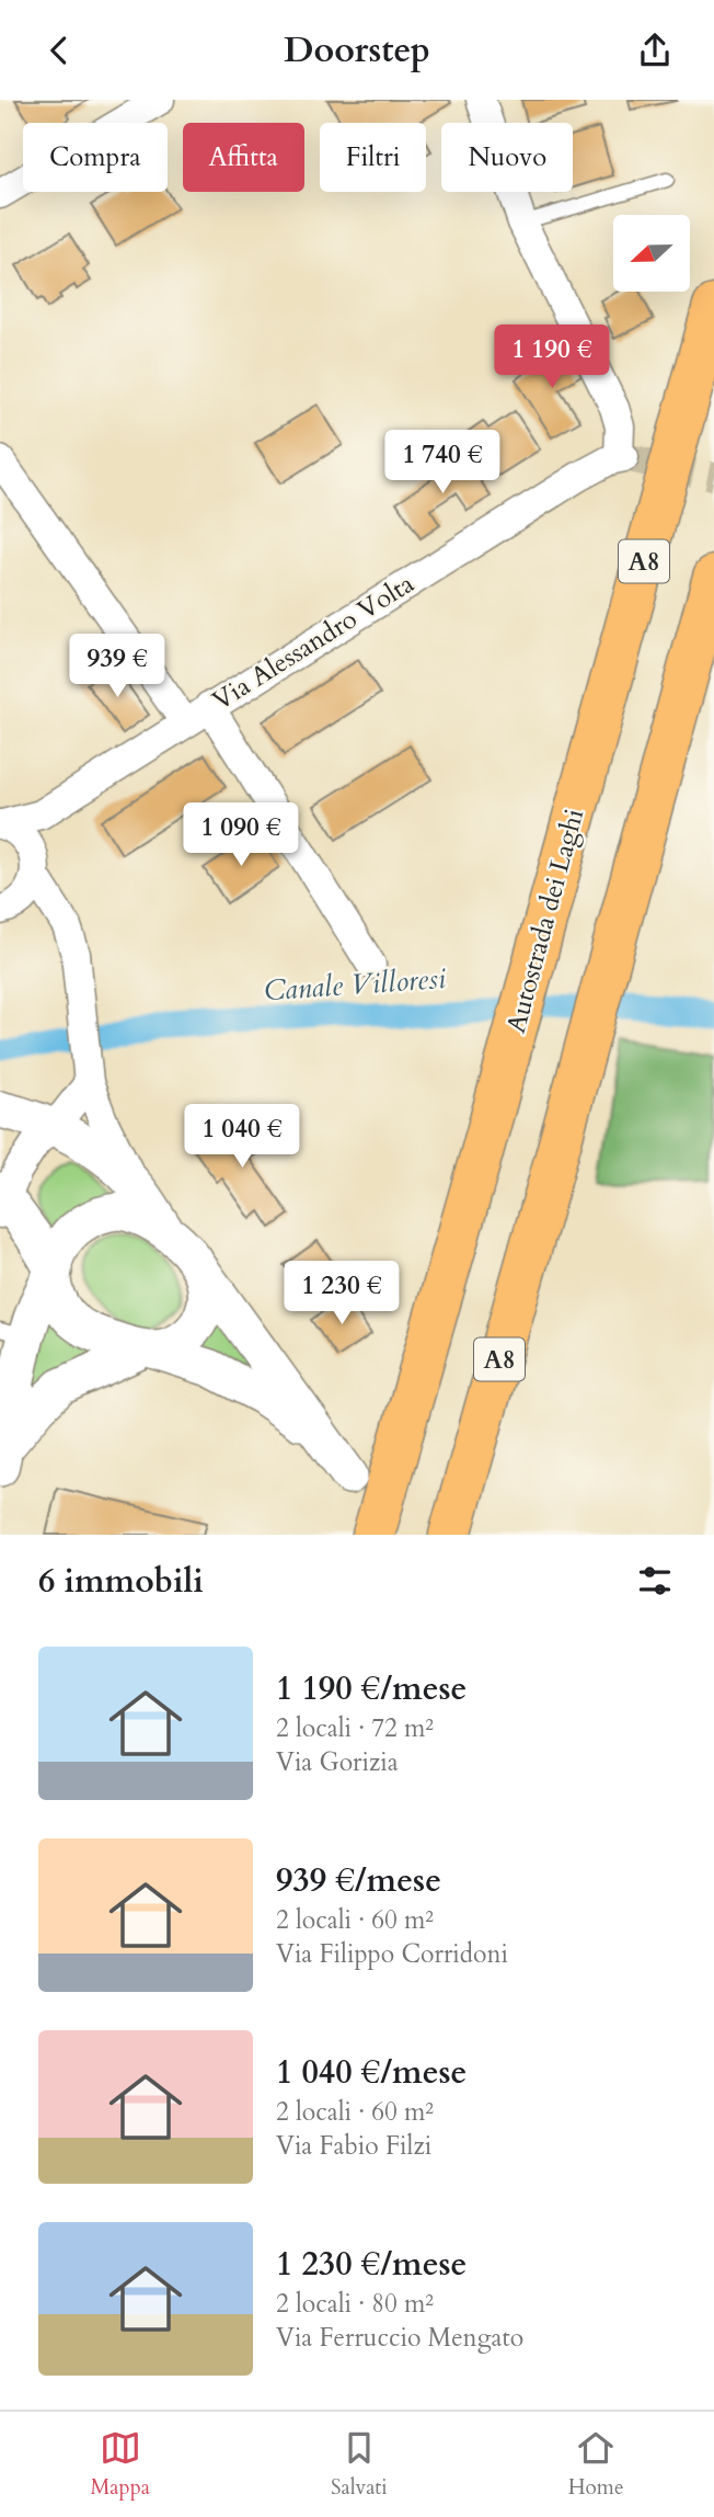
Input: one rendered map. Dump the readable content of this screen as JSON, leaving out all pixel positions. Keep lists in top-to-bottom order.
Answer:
{
  "streets": {
    "highway": ["A8", "Autostrada dei Laghi"],
    "street": ["Via Alessandro Volta"]
  },
  "water": ["Canale Villoresi"],
  "north": "left",
  "page": {
    "header": "Doorstep",
    "chip": [
      "Compra",
      "Affitta",
      "Filtri",
      "Nuovo"
    ],
    "price": [
      "1 190 €",
      "1 740 €",
      "939 €",
      "1 090 €",
      "1 040 €",
      "1 230 €"
    ],
    "heading": "6 immobili",
    "list": [
      {
        "name": "1 190 €/mese",
        "note": "2 locali · 72 m² · Via Gorizia"
      },
      {
        "name": "939 €/mese",
        "note": "2 locali · 60 m² · Via Filippo Corridoni"
      },
      {
        "name": "1 040 €/mese",
        "note": "2 locali · 60 m² · Via Fabio Filzi"
      },
      {
        "name": "1 230 €/mese",
        "note": "2 locali · 80 m² · Via Ferruccio Mengato"
      }
    ],
    "tabs": ["Mappa", "Salvati", "Home"]
  }
}
